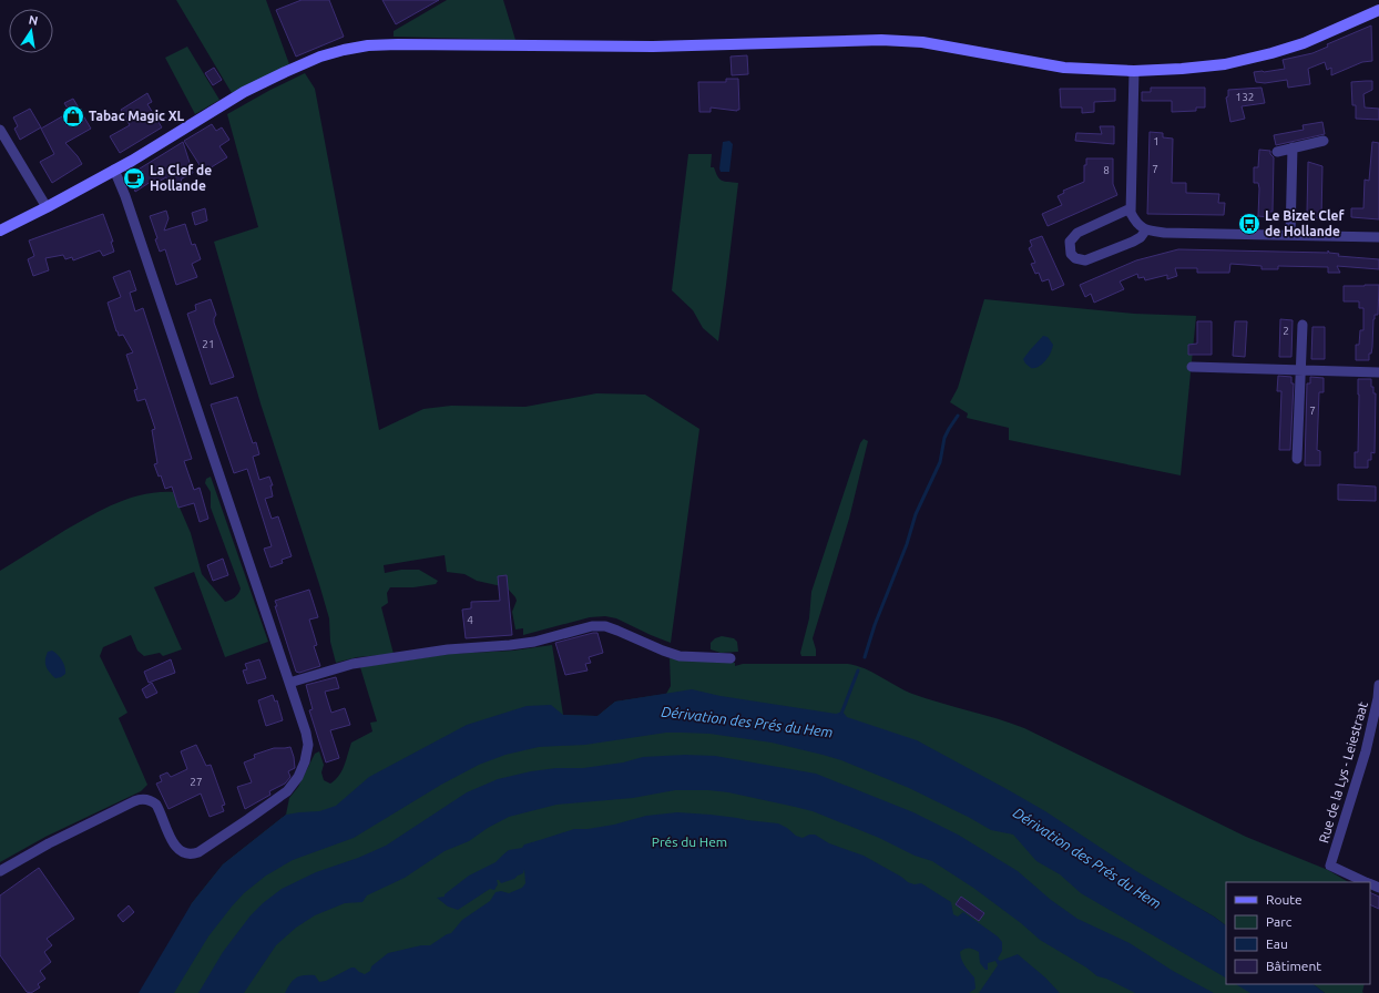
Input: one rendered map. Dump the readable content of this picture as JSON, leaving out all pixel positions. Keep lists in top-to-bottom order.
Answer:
{
  "streets": {
    "street": ["Rue de la Lys - Leiestraat"]
  },
  "water": ["Dérivation des Prés du Hem"],
  "parks": ["Prés du Hem"],
  "places": {
    "shop": ["Tabac Magic XL"],
    "cafe": ["La Clef de Hollande"],
    "bus stop": ["Le Bizet Clef de Hollande"]
  },
  "house_numbers": [
    "132",
    "1",
    "7",
    "8",
    "2",
    "21",
    "7",
    "4",
    "27"
  ],
  "legend": [
    "Route",
    "Parc",
    "Eau",
    "Bâtiment"
  ],
  "north": "top"
}
